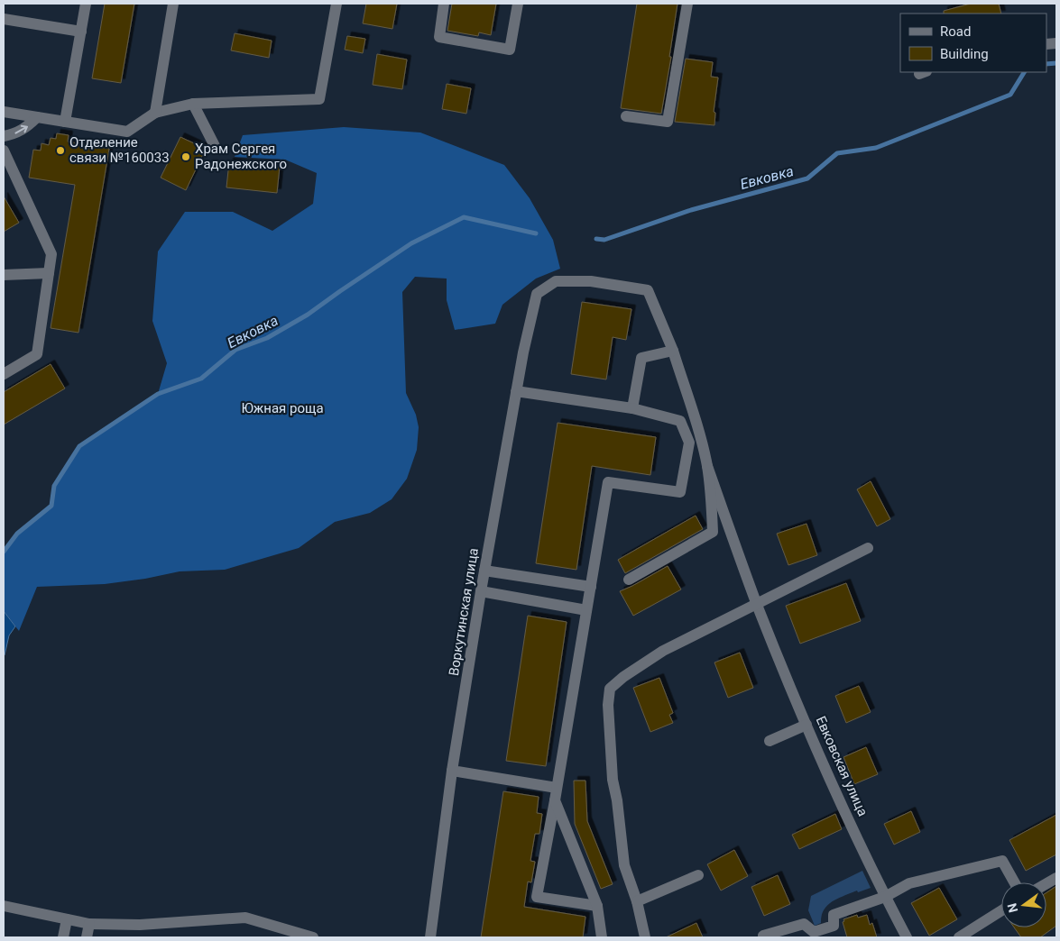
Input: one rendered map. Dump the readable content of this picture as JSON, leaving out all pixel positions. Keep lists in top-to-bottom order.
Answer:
{
  "streets": {
    "street": ["Воркутинская улица", "Евковская улица"]
  },
  "water": ["Евковка"],
  "parks": ["Южная роща"],
  "places": ["Отделение связи №160033", "Храм Сергея Радонежского"],
  "legend": ["Road", "Building"],
  "north": "left"
}
